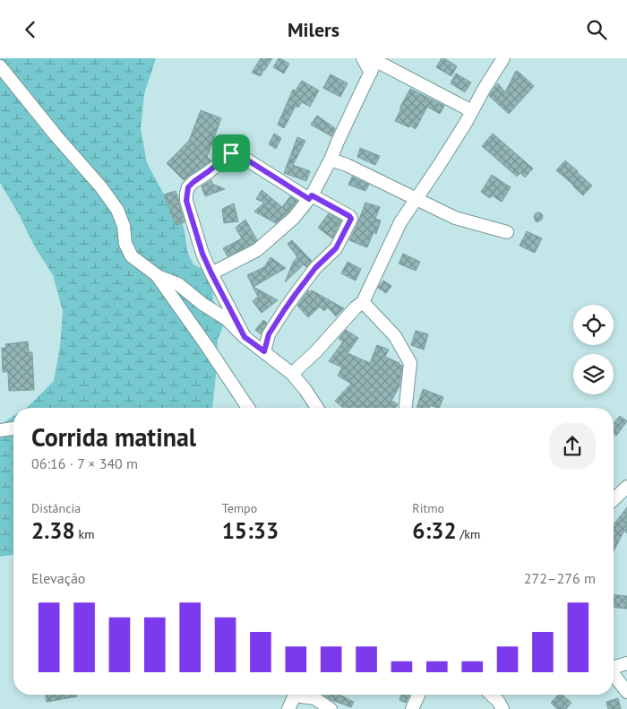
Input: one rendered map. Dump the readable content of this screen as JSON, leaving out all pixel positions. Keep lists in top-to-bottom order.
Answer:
{
  "page": {
    "header": "Milers",
    "heading": ["Corrida matinal", "06:16 · 7 × 340 m"],
    "stats": [
      ["Distância", "2.38 km"],
      ["Tempo", "15:33"],
      ["Ritmo", "6:32 /km"]
    ],
    "chart": ["Elevação", "272–276 m"]
  }
}
